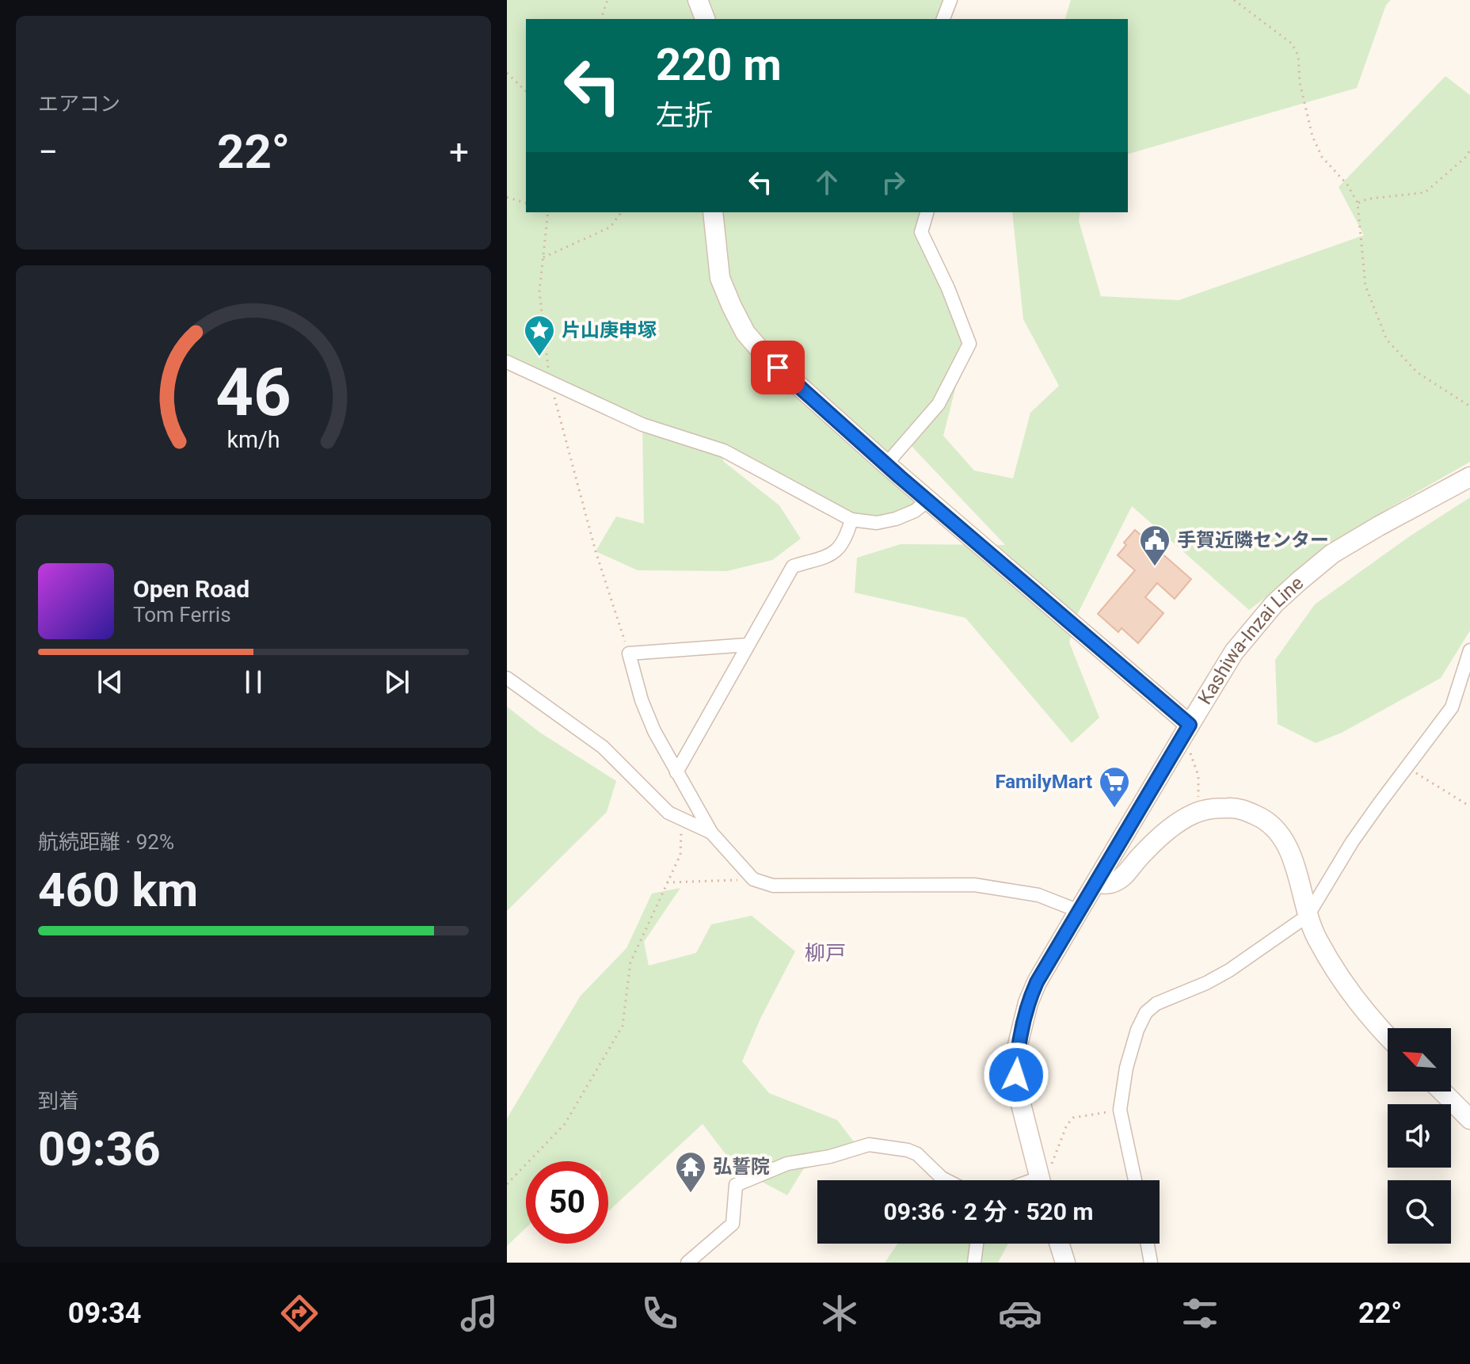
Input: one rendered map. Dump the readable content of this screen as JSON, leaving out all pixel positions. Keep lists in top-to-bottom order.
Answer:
{
  "streets": {
    "street": ["Kashiwa-Inzai Line"]
  },
  "districts": ["柳戸"],
  "places": {
    "place": ["片山庚申塚"],
    "public building": ["手賀近隣センター"],
    "supermarket": ["FamilyMart"],
    "temple": ["弘誓院"]
  },
  "north": "top left",
  "page": {
    "tile": [
      "エアコン",
      ["航続距離 · 92%", "460 km"],
      ["到着", "09:36"]
    ],
    "turn": ["220 m", "左折"],
    "heat": ["−", "22°", "+"],
    "song": ["Open Road", "Tom Ferris"],
    "limit": "50",
    "trip": "09:36 · 2 分 · 520 m",
    "tabs": ["09:34", "22°"],
    "gauge": ["46", "km/h"]
  }
}
